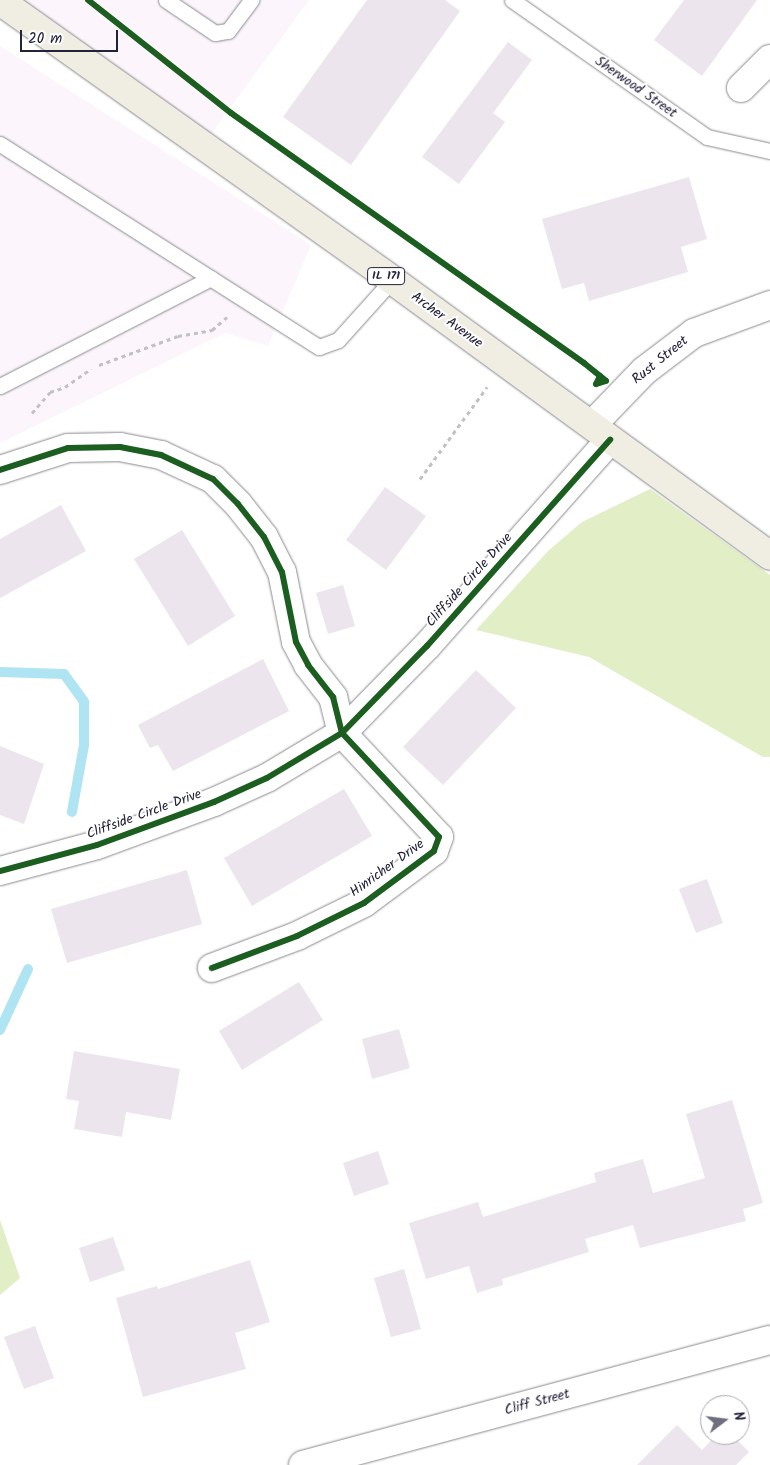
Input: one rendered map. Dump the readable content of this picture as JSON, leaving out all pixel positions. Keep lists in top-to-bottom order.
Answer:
{
  "streets": {
    "main road": ["IL 171", "Archer Avenue"],
    "street": [
      "Rust Street",
      "Cliffside Circle Drive",
      "Hinricher Drive",
      "Cliff Street"
    ],
    "lane": ["Sherwood Street"]
  },
  "crossings": [
    ["Archer Avenue", "Rust Street"],
    ["Archer Avenue", "Cliffside Circle Drive"],
    ["Rust Street", "Cliffside Circle Drive"],
    ["Cliffside Circle Drive", "Hinricher Drive"]
  ],
  "scale_bar": "20 m",
  "north": "right"
}
